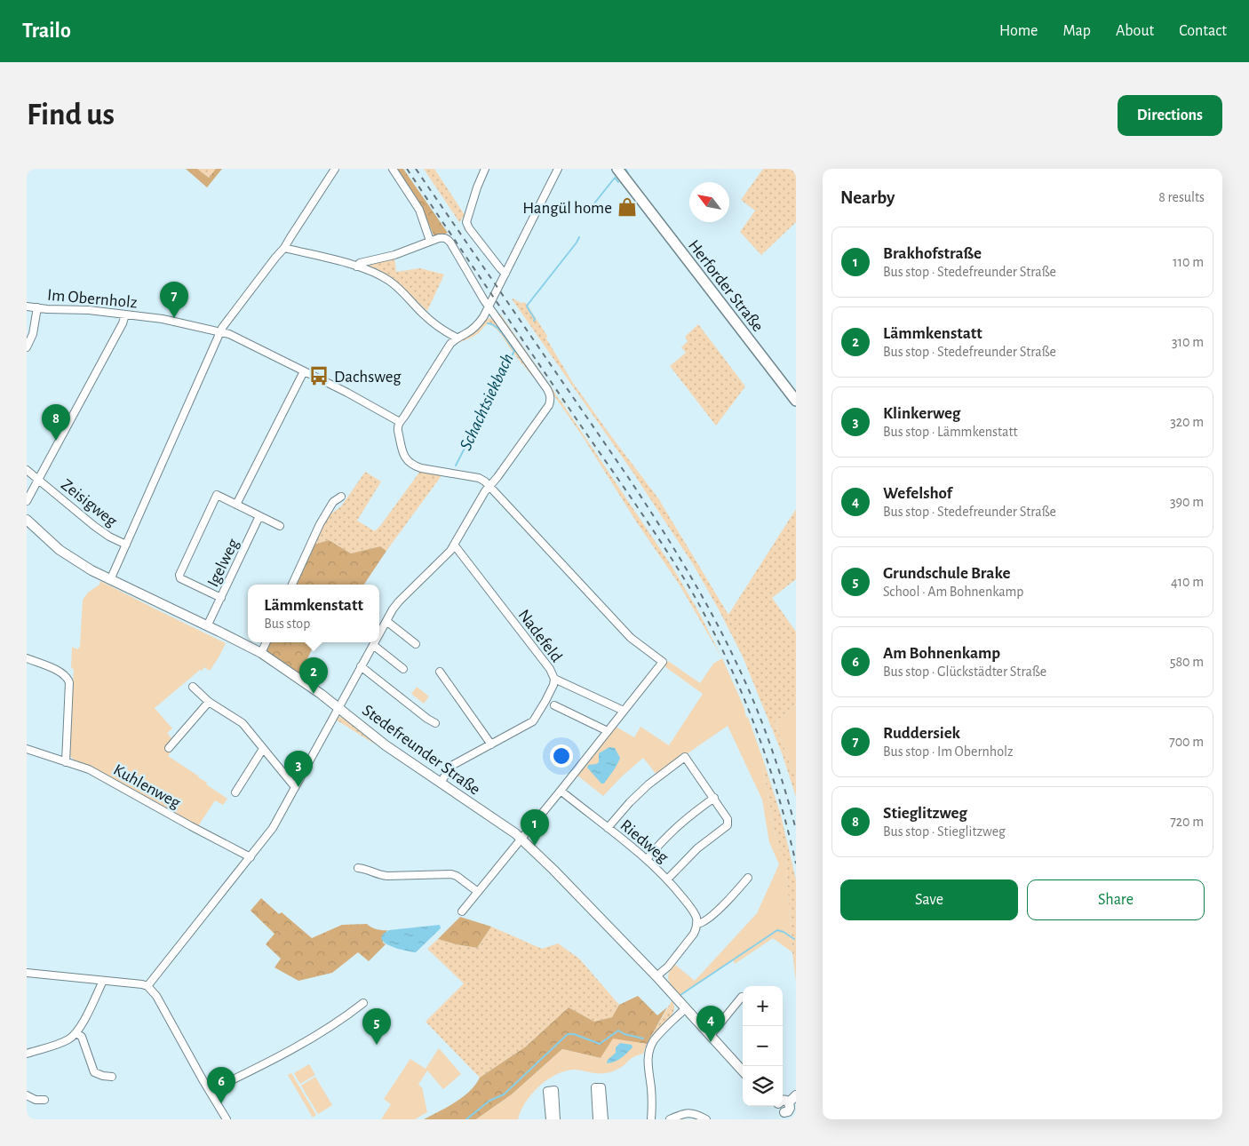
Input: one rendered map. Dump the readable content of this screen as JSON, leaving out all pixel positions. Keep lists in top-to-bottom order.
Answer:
{
  "streets": {
    "main road": ["Herforder Straße"],
    "street": [
      "Im Obernholz",
      "Zeisigweg",
      "Igelweg",
      "Nadefeld",
      "Stedefreunder Straße",
      "Kuhlenweg",
      "Riedweg"
    ]
  },
  "crossings": [
    ["Igelweg", "Stedefreunder Straße"],
    ["Nadefeld", "Stedefreunder Straße"]
  ],
  "water": ["Schachtsiekbach"],
  "places": {
    "shop": ["Hangül home"],
    "bus stop": ["Dachsweg"]
  },
  "north": "top left",
  "page": {
    "header": "Trailo",
    "nav": [
      "Home",
      "Map",
      "About",
      "Contact"
    ],
    "buttons": [
      "Directions",
      ["Save", "Share"]
    ],
    "title": "Find us",
    "heading": ["Nearby", "8 results"],
    "list": [
      {
        "mark": "1",
        "name": "Brakhofstraße",
        "note": "Bus stop · Stedefreunder Straße",
        "value": "110 m"
      },
      {
        "mark": "2",
        "name": "Lämmkenstatt",
        "note": "Bus stop · Stedefreunder Straße",
        "value": "310 m"
      },
      {
        "mark": "3",
        "name": "Klinkerweg",
        "note": "Bus stop · Lämmkenstatt",
        "value": "320 m"
      },
      {
        "mark": "4",
        "name": "Wefelshof",
        "note": "Bus stop · Stedefreunder Straße",
        "value": "390 m"
      },
      {
        "mark": "5",
        "name": "Grundschule Brake",
        "note": "School · Am Bohnenkamp",
        "value": "410 m"
      },
      {
        "mark": "6",
        "name": "Am Bohnenkamp",
        "note": "Bus stop · Glückstädter Straße",
        "value": "580 m"
      },
      {
        "mark": "7",
        "name": "Ruddersiek",
        "note": "Bus stop · Im Obernholz",
        "value": "700 m"
      },
      {
        "mark": "8",
        "name": "Stieglitzweg",
        "note": "Bus stop · Stieglitzweg",
        "value": "720 m"
      }
    ],
    "pins": [
      "7",
      "8",
      "2",
      "3",
      "1",
      "4",
      "5",
      "6"
    ],
    "popup": ["Lämmkenstatt", "Bus stop"],
    "map_buttons": ["+", "−"]
  }
}
